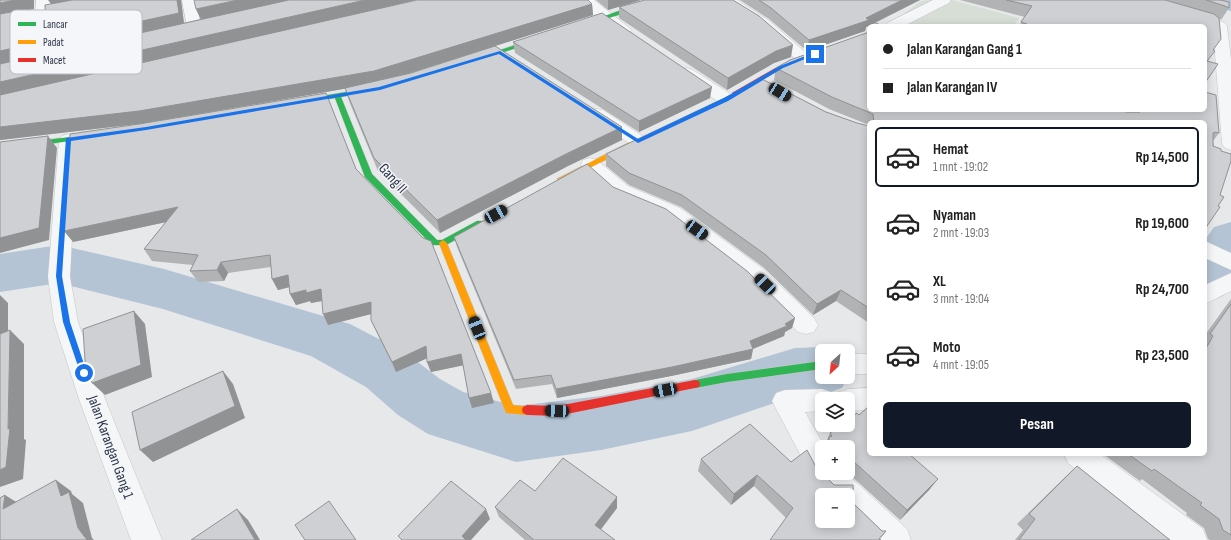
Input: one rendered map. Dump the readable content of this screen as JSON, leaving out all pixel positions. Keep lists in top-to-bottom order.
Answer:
{
  "streets": {
    "street": ["Gang II", "Jalan Karangan Gang 1"]
  },
  "legend": ["Lancar", "Padat", "Macet"],
  "north": "bottom left",
  "page": {
    "banner": ["Jalan Karangan Gang 1", "Jalan Karangan IV"],
    "list": [
      {
        "name": "Hemat",
        "note": "1 mnt · 19:02",
        "value": "Rp 14,500"
      },
      {
        "name": "Nyaman",
        "note": "2 mnt · 19:03",
        "value": "Rp 19,600"
      },
      {
        "name": "XL",
        "note": "3 mnt · 19:04",
        "value": "Rp 24,700"
      },
      {
        "name": "Moto",
        "note": "4 mnt · 19:05",
        "value": "Rp 23,500"
      }
    ],
    "map_buttons": ["+", "−"],
    "buttons": "Pesan"
  }
}
